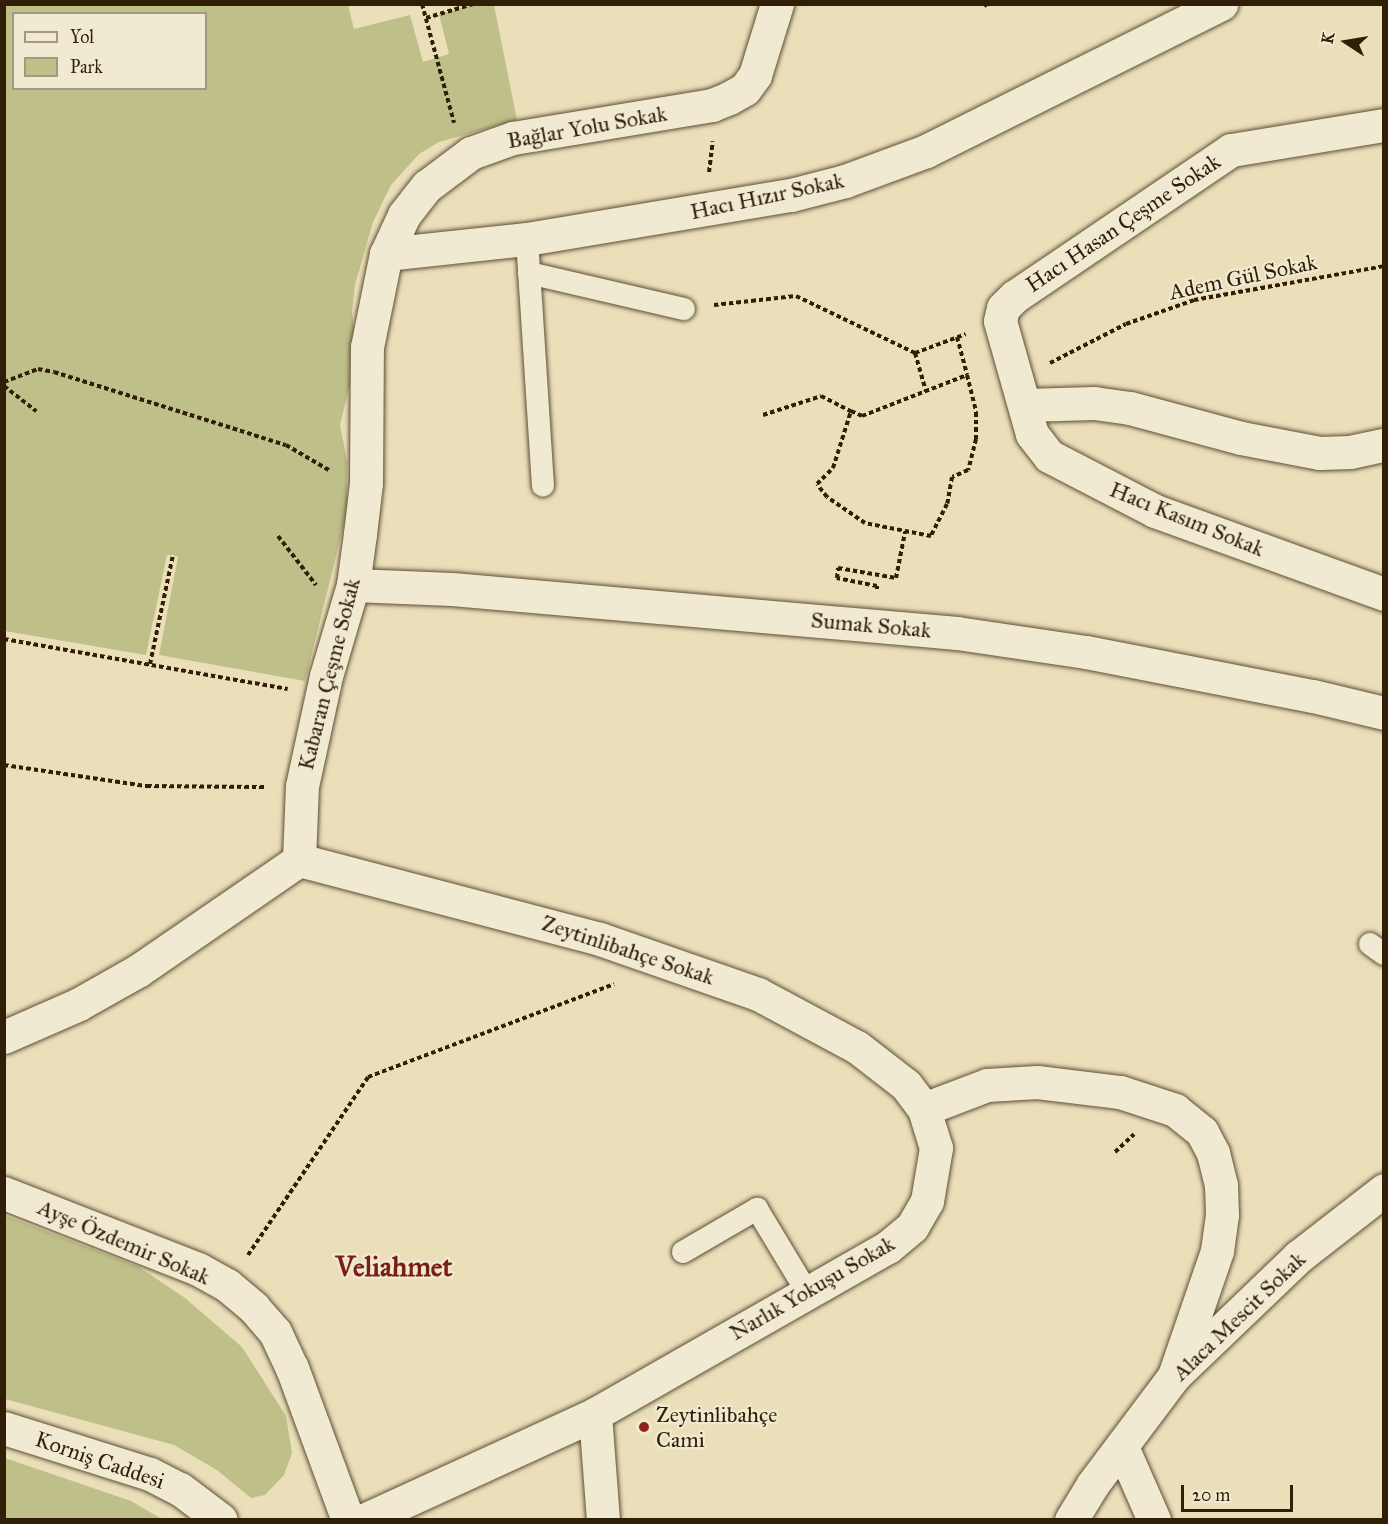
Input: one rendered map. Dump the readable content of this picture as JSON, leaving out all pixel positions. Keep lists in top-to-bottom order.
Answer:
{
  "streets": {
    "street": [
      "Bağlar Yolu Sokak",
      "Hacı Hızır Sokak",
      "Hacı Hasan Çeşme Sokak",
      "Hacı Kasım Sokak",
      "Sumak Sokak",
      "Kabaran Çeşme Sokak",
      "Zeytinlibahçe Sokak",
      "Ayşe Özdemir Sokak",
      "Narlık Yokuşu Sokak",
      "Alaca Mescit Sokak",
      "Korniş Caddesi"
    ],
    "path": ["Adem Gül Sokak"]
  },
  "crossings": [
    ["Bağlar Yolu Sokak", "Hacı Hızır Sokak"],
    ["Bağlar Yolu Sokak", "Kabaran Çeşme Sokak"],
    ["Hacı Hızır Sokak", "Kabaran Çeşme Sokak"],
    ["Adem Gül Sokak", "Hacı Kasım Sokak"],
    ["Sumak Sokak", "Kabaran Çeşme Sokak"],
    ["Kabaran Çeşme Sokak", "Zeytinlibahçe Sokak"],
    ["Zeytinlibahçe Sokak", "Narlık Yokuşu Sokak"]
  ],
  "districts": ["Veliahmet"],
  "places": ["Zeytinlibahçe Cami"],
  "legend": ["Yol", "Park"],
  "scale_bar": "20 m",
  "north": "left"
}
